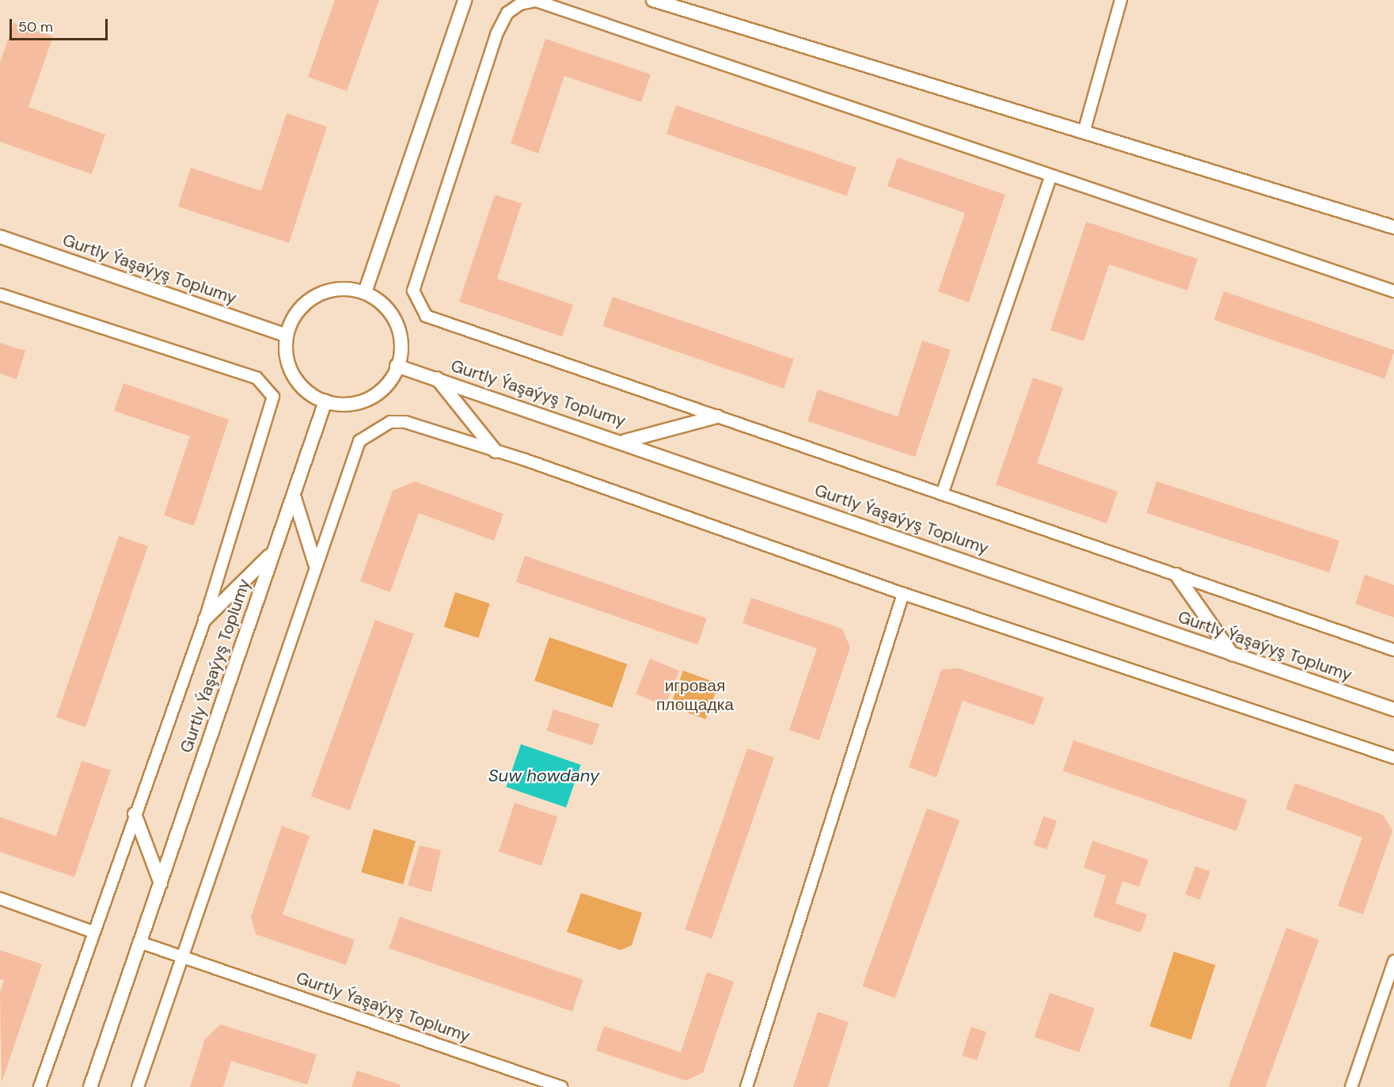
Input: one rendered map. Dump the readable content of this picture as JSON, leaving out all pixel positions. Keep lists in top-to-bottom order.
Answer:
{
  "streets": {
    "street": ["Gurtly Ýaşaýyş Toplumy"]
  },
  "water": ["Suw howdany"],
  "parks": ["игровая площадка"],
  "scale_bar": "50 m"
}
